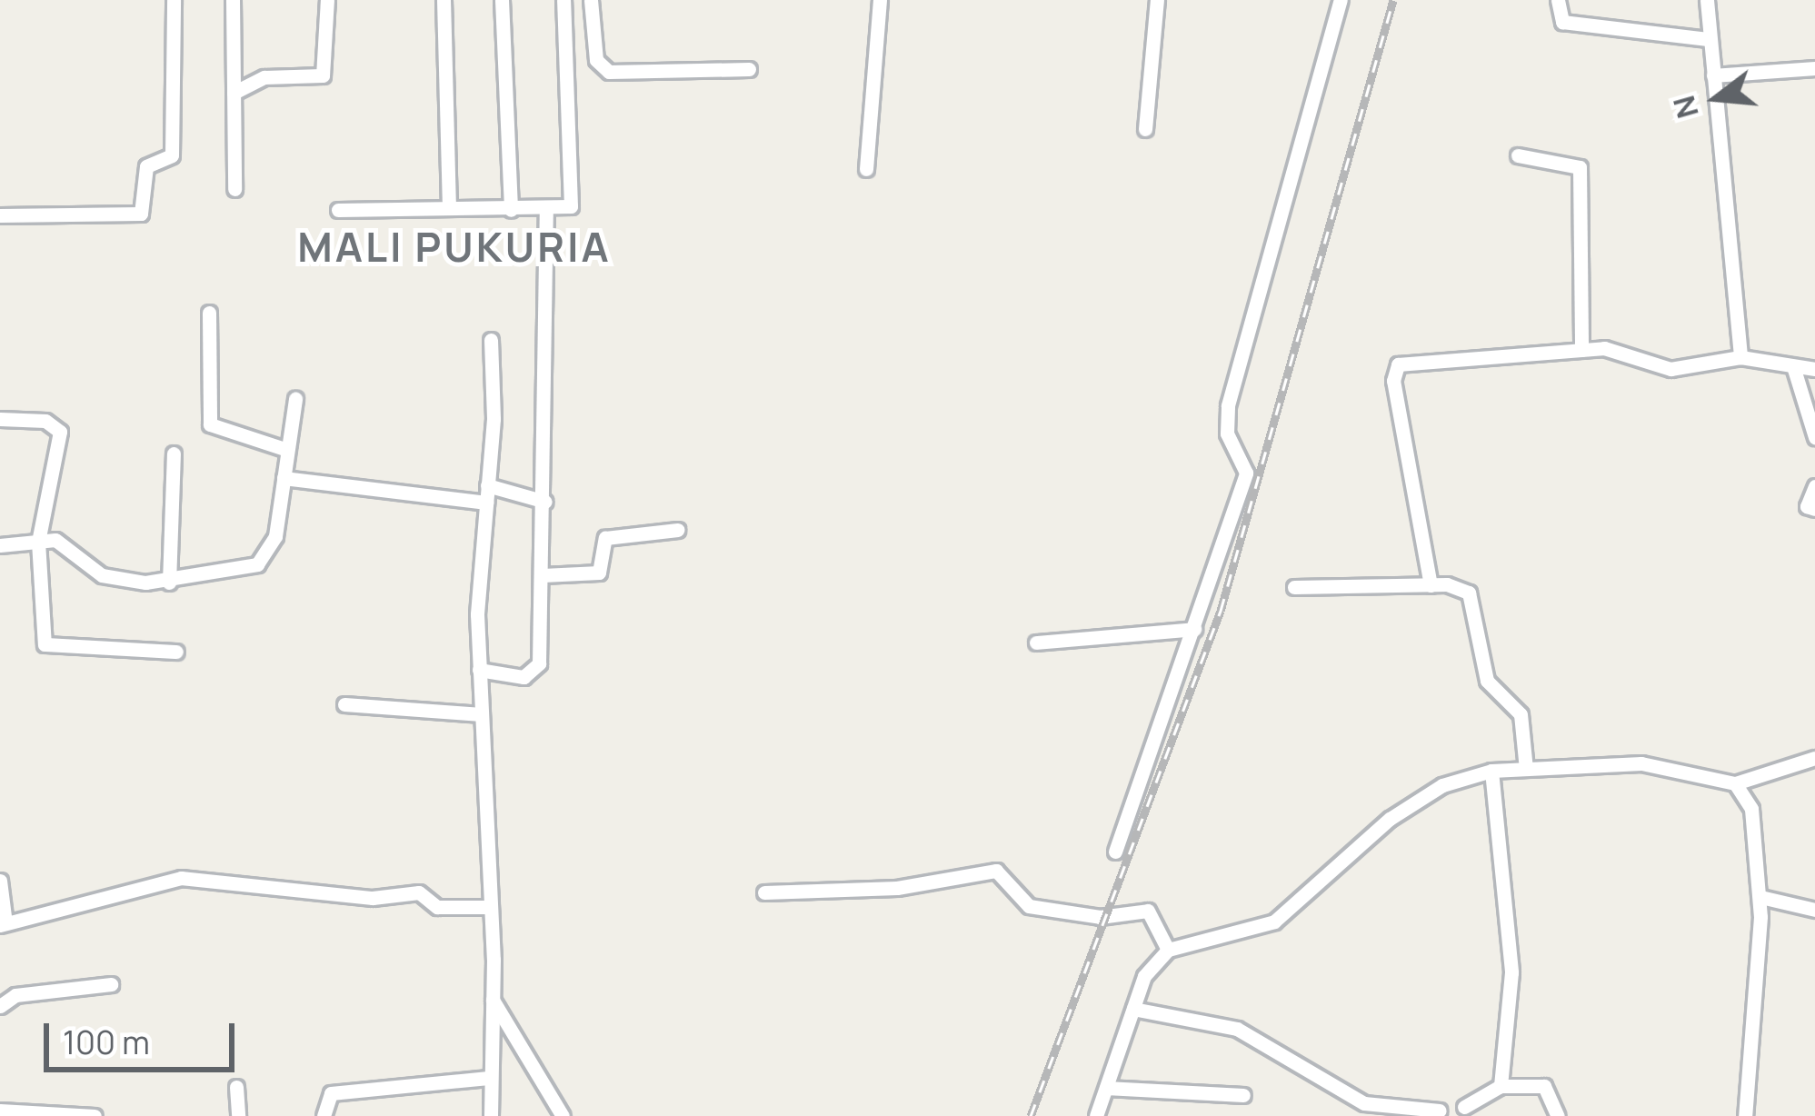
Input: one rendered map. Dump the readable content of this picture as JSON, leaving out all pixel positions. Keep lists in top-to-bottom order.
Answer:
{
  "districts": ["MALI PUKURIA"],
  "scale_bar": "100 m",
  "north": "left"
}
